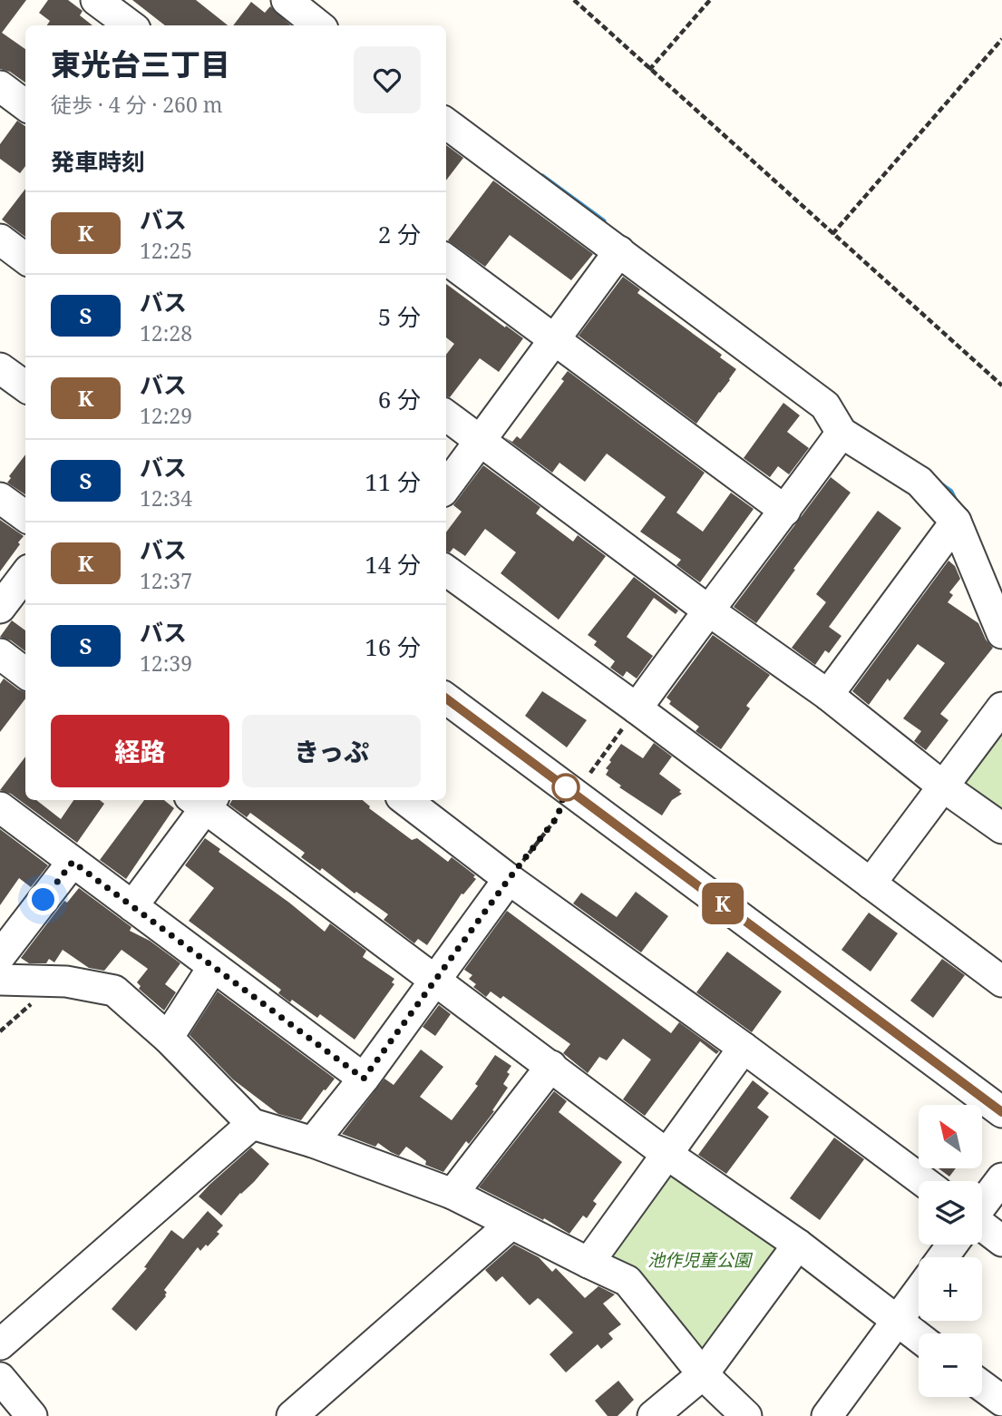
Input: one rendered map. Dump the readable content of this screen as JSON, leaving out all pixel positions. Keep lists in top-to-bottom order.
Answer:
{
  "parks": ["池作児童公園"],
  "lines": ["bus line K"],
  "north": "top left",
  "page": {
    "on_map": "K",
    "heading": [
      ["東光台三丁目", "徒歩 · 4 分 · 260 m"],
      "発車時刻"
    ],
    "list": [
      {
        "mark": "K",
        "name": "バス",
        "note": "12:25",
        "value": "2 分"
      },
      {
        "mark": "S",
        "name": "バス",
        "note": "12:28",
        "value": "5 分"
      },
      {
        "mark": "K",
        "name": "バス",
        "note": "12:29",
        "value": "6 分"
      },
      {
        "mark": "S",
        "name": "バス",
        "note": "12:34",
        "value": "11 分"
      },
      {
        "mark": "K",
        "name": "バス",
        "note": "12:37",
        "value": "14 分"
      },
      {
        "mark": "S",
        "name": "バス",
        "note": "12:39",
        "value": "16 分"
      }
    ],
    "buttons": ["経路", "きっぷ"],
    "map_buttons": ["+", "−"]
  }
}
